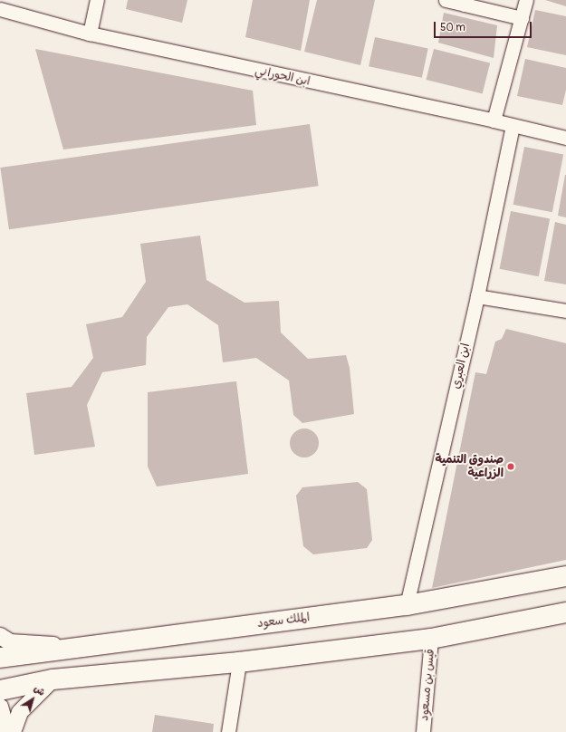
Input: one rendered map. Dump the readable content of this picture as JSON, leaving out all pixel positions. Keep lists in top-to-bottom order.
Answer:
{
  "streets": {
    "main road": ["الملك سعود"],
    "street": ["ابن الحوراني", "ابن العبري", "قيس بن مسعود"]
  },
  "crossings": [
    ["ابن الحوراني", "ابن العبري"],
    ["ابن العبري", "الملك سعود"]
  ],
  "places": ["صندوق التنمية الزراعية"],
  "scale_bar": "50 m",
  "north": "top right"
}
